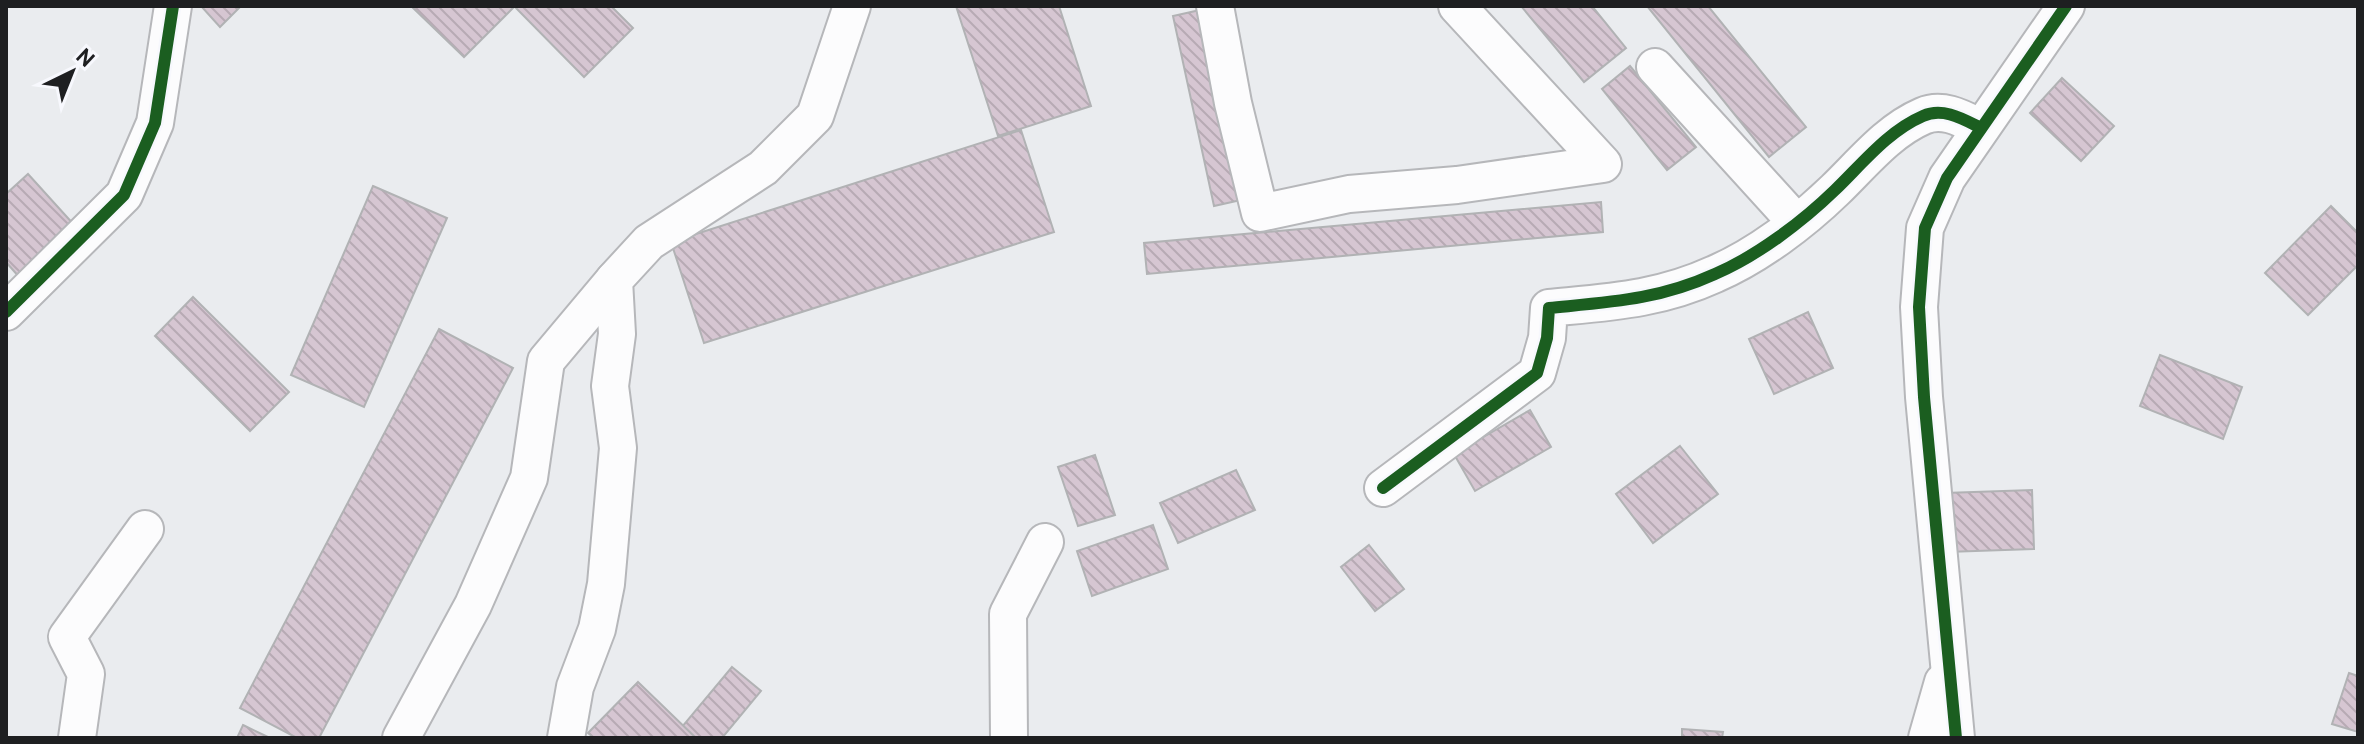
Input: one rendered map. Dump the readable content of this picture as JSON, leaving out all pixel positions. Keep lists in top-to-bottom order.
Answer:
{
  "north": "top right"
}
